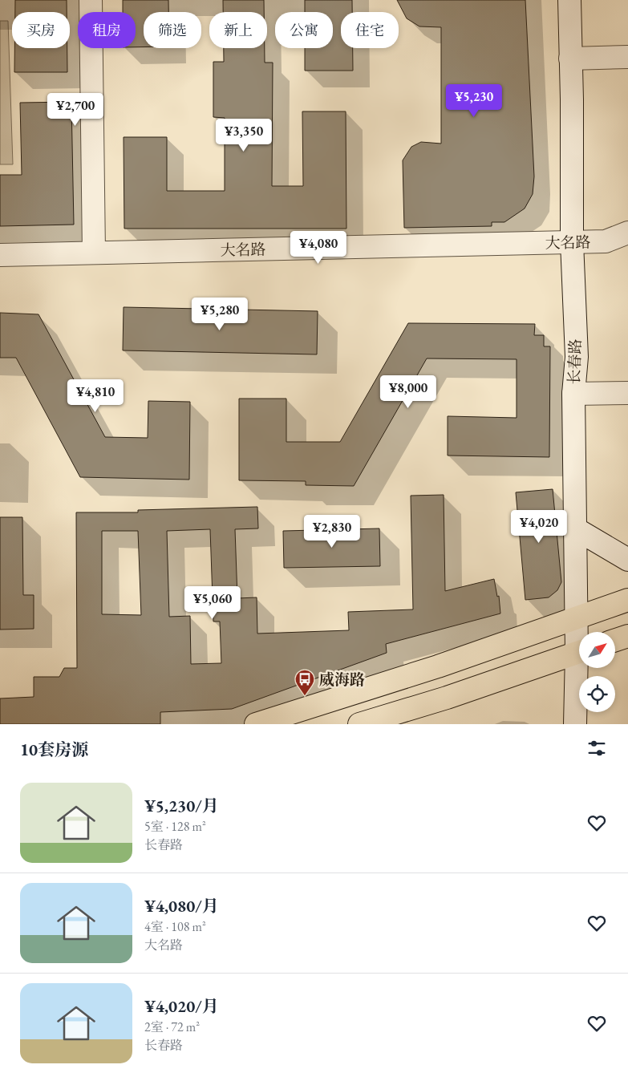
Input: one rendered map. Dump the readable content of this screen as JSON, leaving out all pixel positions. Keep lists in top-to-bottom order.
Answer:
{
  "streets": {
    "street": ["大名路", "长春路"]
  },
  "crossings": [
    ["大名路", "长春路"]
  ],
  "places": {
    "bus stop": ["威海路"]
  },
  "north": "top right",
  "page": {
    "chip": [
      "买房",
      "租房",
      "筛选",
      "新上",
      "公寓",
      "住宅"
    ],
    "price": [
      "¥5,230",
      "¥2,700",
      "¥3,350",
      "¥4,080",
      "¥5,280",
      "¥8,000",
      "¥4,810",
      "¥4,020",
      "¥2,830",
      "¥5,060"
    ],
    "heading": "10套房源",
    "list": [
      {
        "name": "¥5,230/月",
        "note": "5室 · 128 m² · 长春路"
      },
      {
        "name": "¥4,080/月",
        "note": "4室 · 108 m² · 大名路"
      },
      {
        "name": "¥4,020/月",
        "note": "2室 · 72 m² · 长春路"
      }
    ]
  }
}
